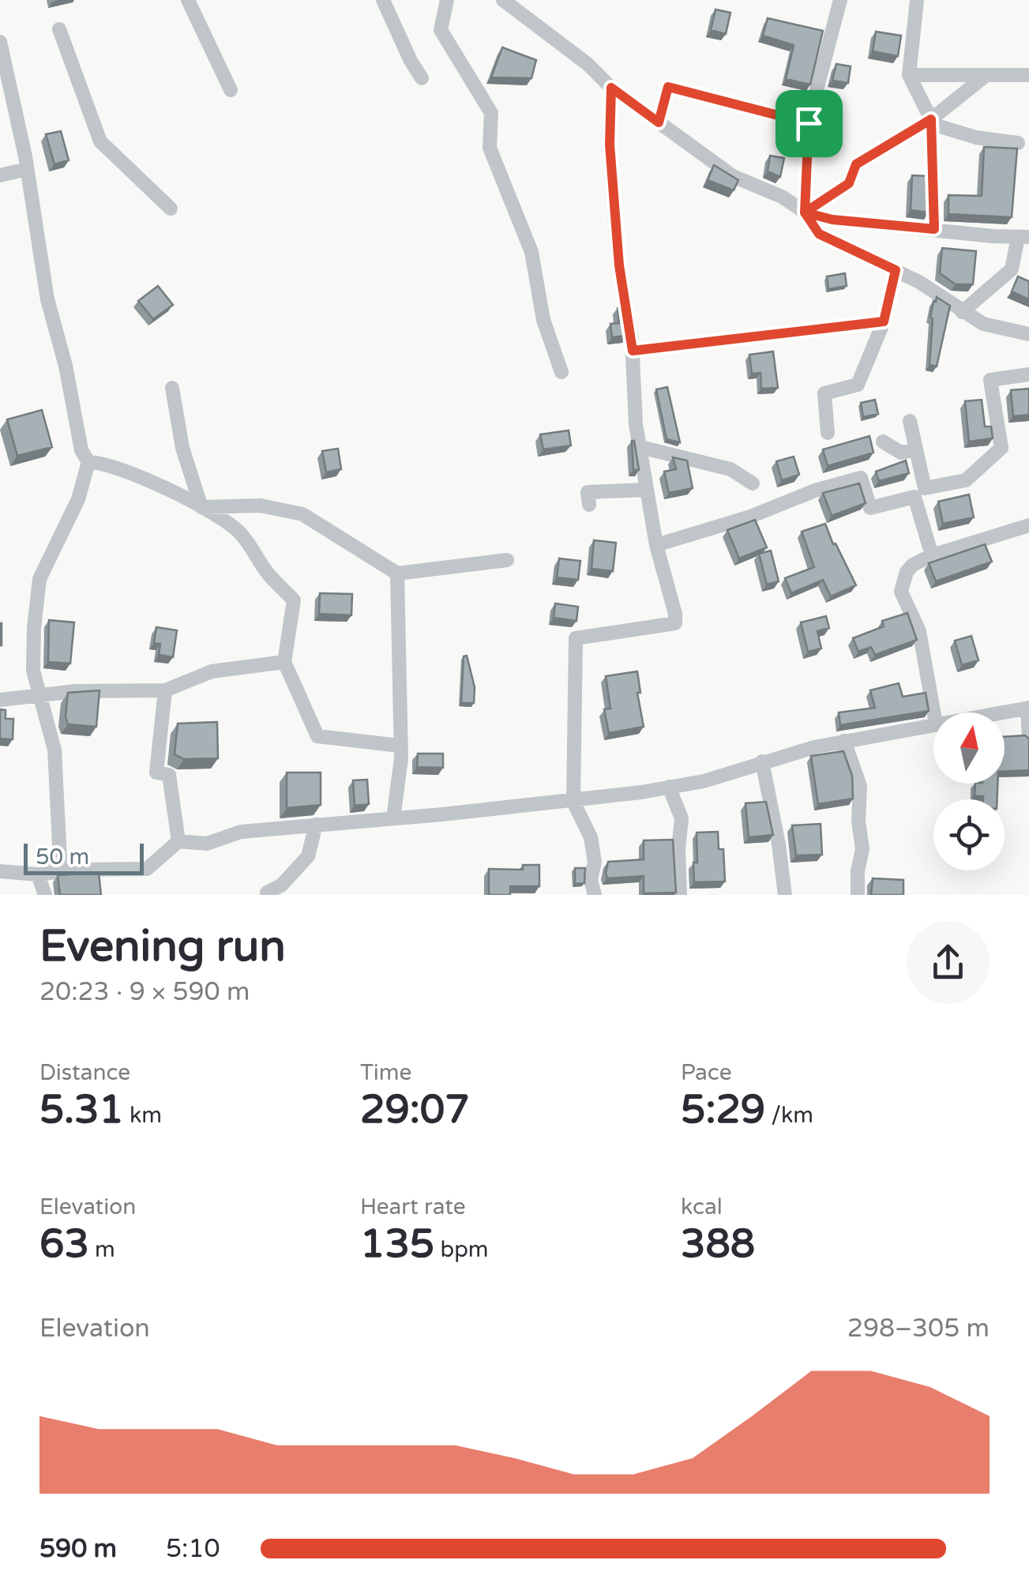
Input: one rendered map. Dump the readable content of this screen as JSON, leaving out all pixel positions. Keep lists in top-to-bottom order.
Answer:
{
  "scale_bar": "50 m",
  "north": "top",
  "page": {
    "scale": "50 m",
    "heading": ["Evening run", "20:23 · 9 × 590 m"],
    "stats": [
      ["Distance", "5.31 km"],
      ["Time", "29:07"],
      ["Pace", "5:29 /km"],
      ["Elevation", "63 m"],
      ["Heart rate", "135 bpm"],
      ["kcal", "388"]
    ],
    "chart": ["Elevation", "298–305 m"],
    "list": [
      {
        "name": "590 m",
        "note": "5:10"
      }
    ]
  }
}
